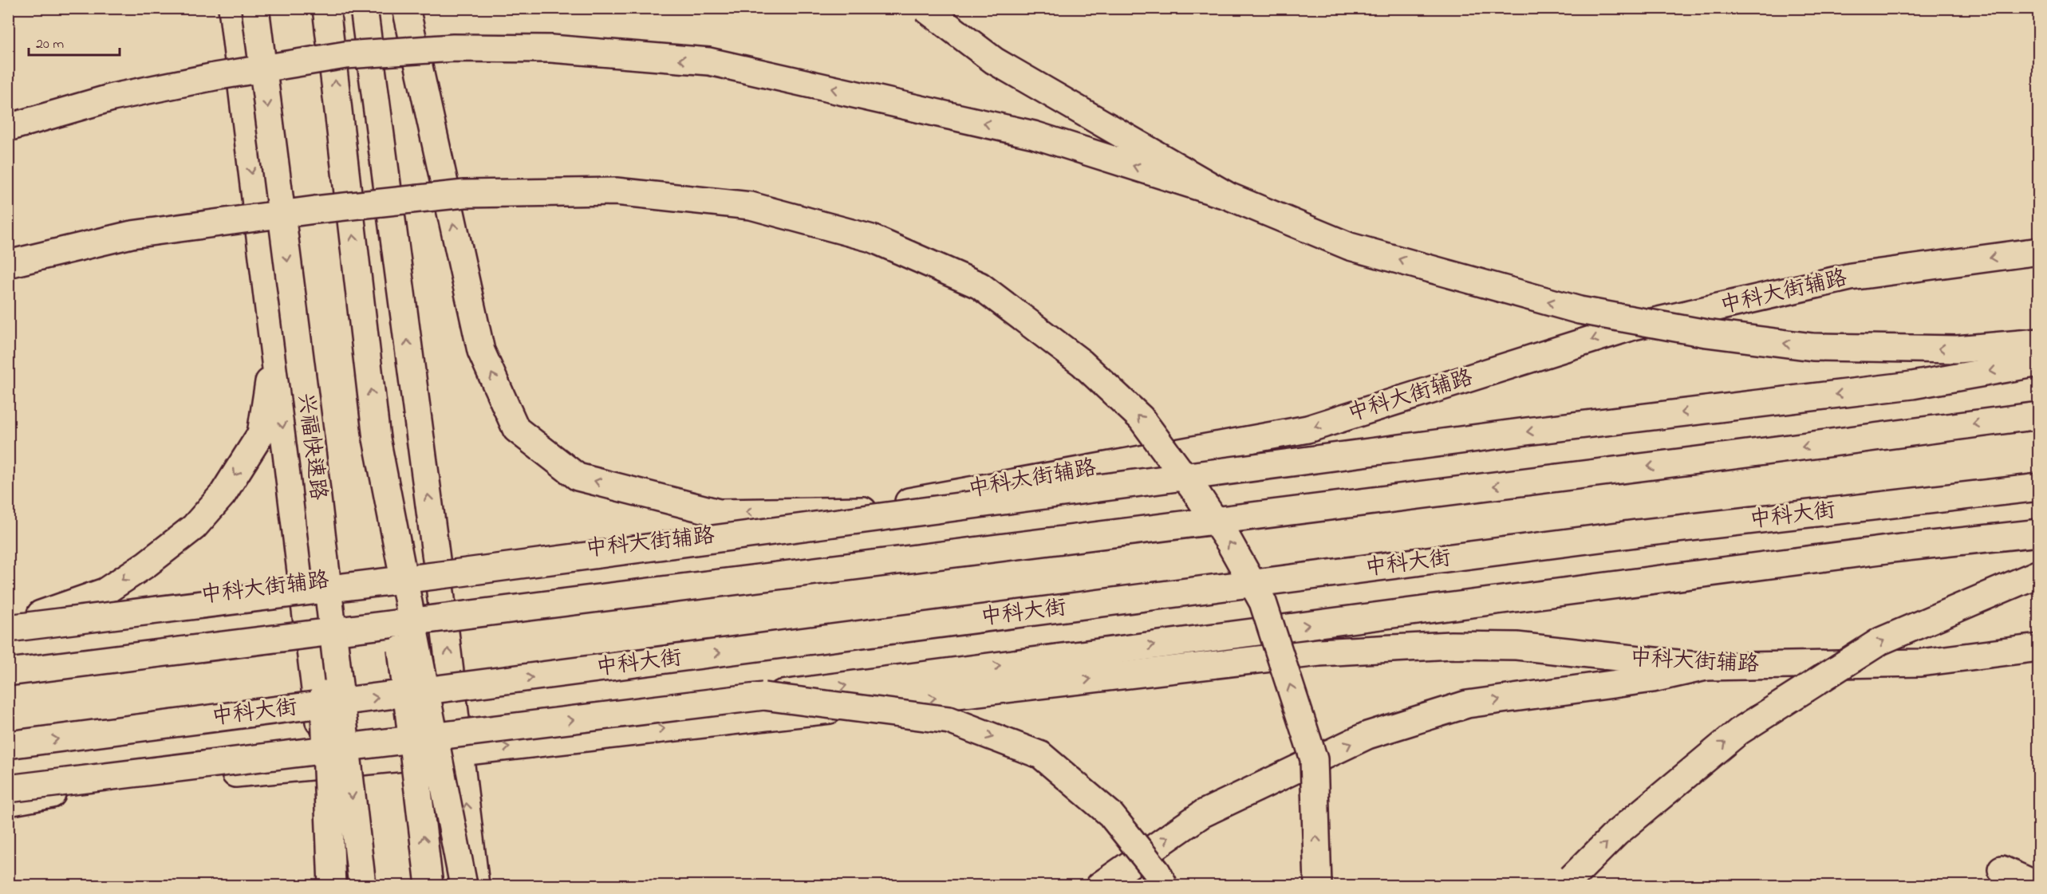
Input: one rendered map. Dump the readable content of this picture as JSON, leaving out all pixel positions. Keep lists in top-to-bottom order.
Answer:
{
  "streets": {
    "main road": ["中科大街辅路", "兴福快速路", "中科大街"]
  },
  "scale_bar": "20 m"
}
